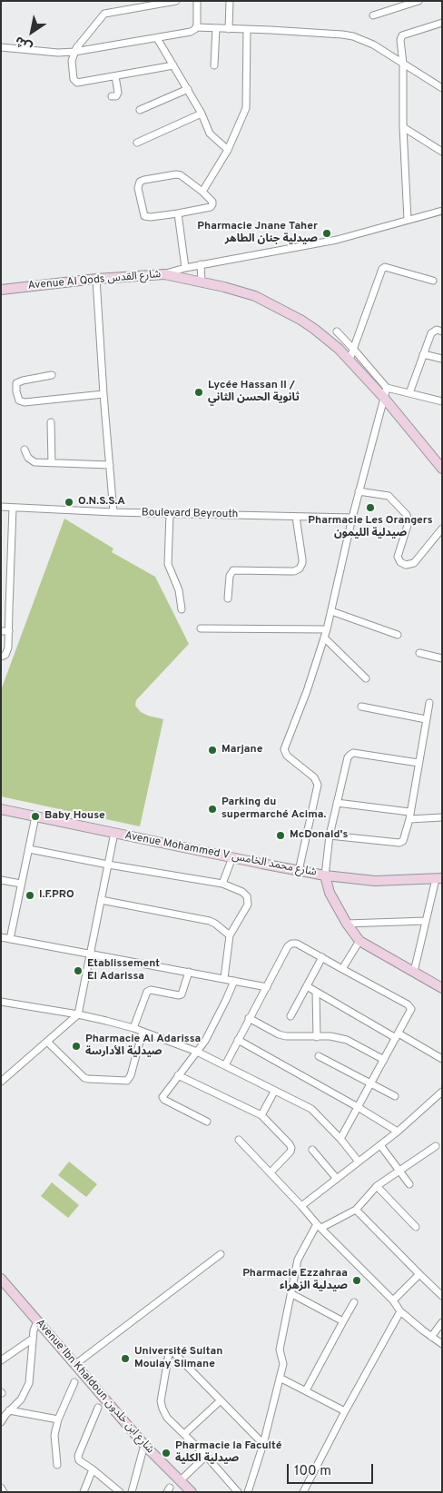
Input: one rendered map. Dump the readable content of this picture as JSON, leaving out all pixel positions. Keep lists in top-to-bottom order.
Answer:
{
  "streets": {
    "street": [
      "Avenue Al Qods شارع القدس",
      "Boulevard Beyrouth",
      "Avenue Mohammed V شارع محمد الخامس",
      "Avenue Ibn Khaldoun شارع ابن خلدون"
    ]
  },
  "places": [
    "Pharmacie Jnane Taher صيدلية جنان الطاهر",
    "Lycée Hassan II / ثانوية الحسن الثاني",
    "O.N.S.S.A",
    "Pharmacie Les Orangers صيدلية الليمون",
    "Marjane",
    "Parking du supermarché Acima.",
    "Baby House",
    "McDonald's",
    "I.F.PRO",
    "Etablissement El Adarissa",
    "Pharmacie Al Adarissa صيدلية الأدارسة",
    "Pharmacie Ezzahraa صيدلية الزهراء",
    "Université Sultan Moulay Slimane",
    "Pharmacie la Faculté صيدلية الكلية"
  ],
  "scale_bar": "100 m",
  "north": "bottom left"
}
